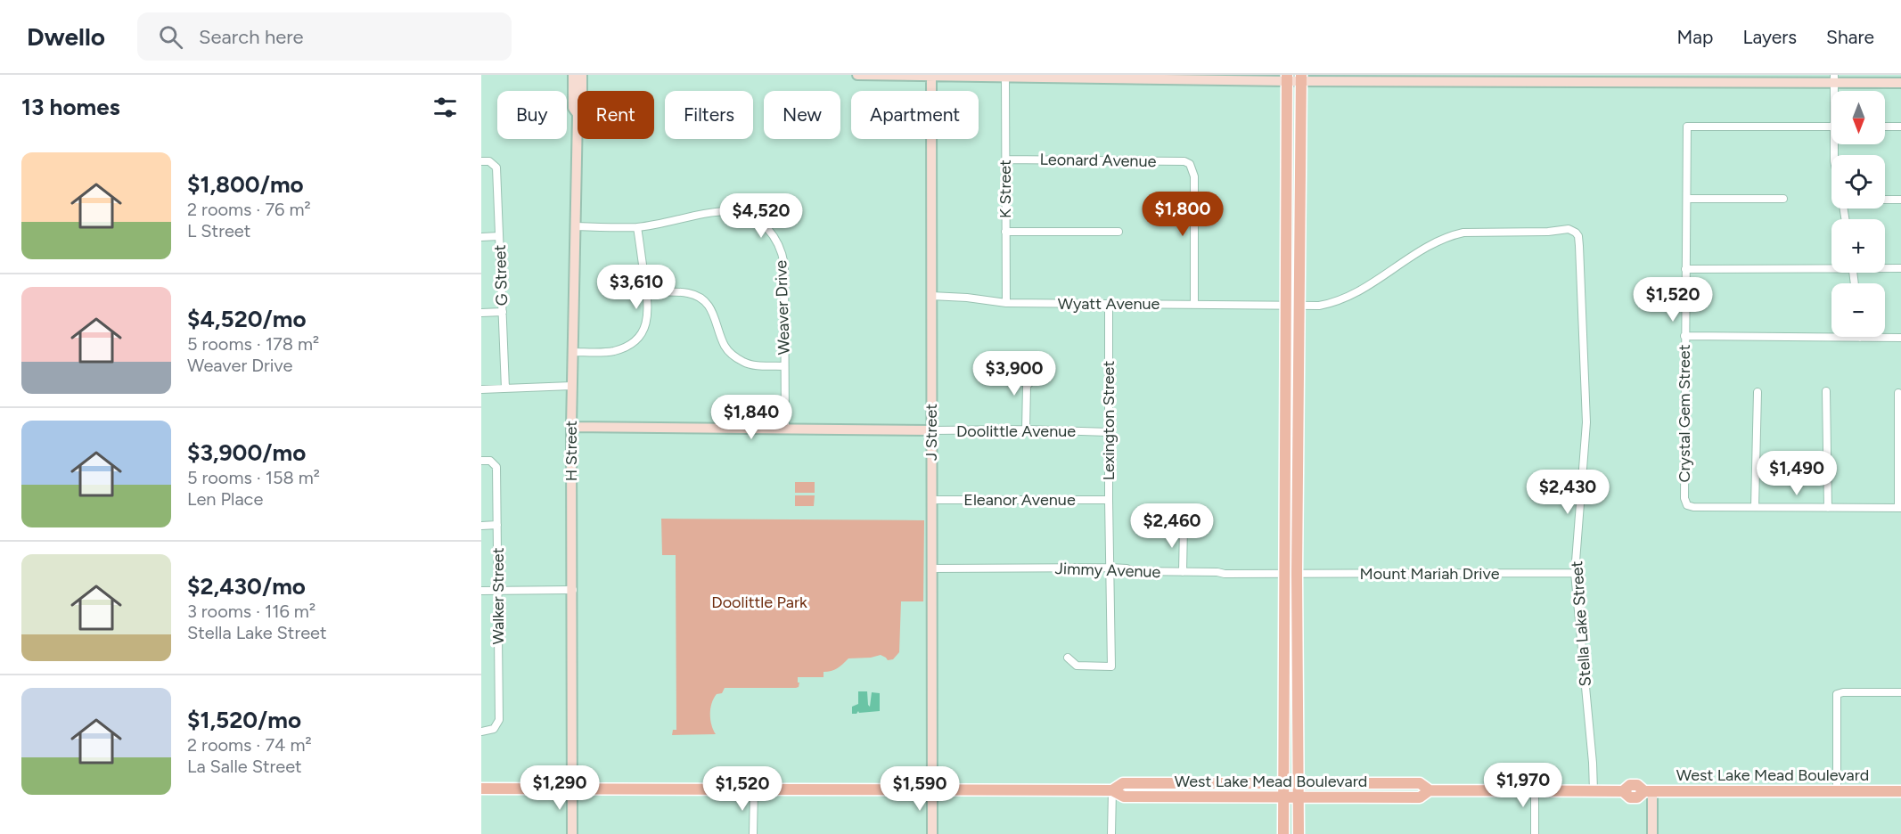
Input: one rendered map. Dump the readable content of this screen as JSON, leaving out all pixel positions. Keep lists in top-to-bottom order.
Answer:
{
  "streets": {
    "main road": ["West Lake Mead Boulevard"],
    "street": [
      "Leonard Avenue",
      "K Street",
      "G Street",
      "Wyatt Avenue",
      "Weaver Drive",
      "Crystal Gem Street",
      "Lexington Street",
      "Doolittle Avenue",
      "J Street",
      "H Street",
      "Eleanor Avenue",
      "Jimmy Avenue",
      "Mount Mariah Drive",
      "Walker Street",
      "Stella Lake Street"
    ]
  },
  "crossings": [
    ["Leonard Avenue", "K Street"],
    ["Leonard Avenue", "Wyatt Avenue"],
    ["K Street", "Wyatt Avenue"],
    ["Wyatt Avenue", "Lexington Street"],
    ["Wyatt Avenue", "J Street"],
    ["Wyatt Avenue", "Stella Lake Street"],
    ["Weaver Drive", "Doolittle Avenue"],
    ["Weaver Drive", "H Street"],
    ["Lexington Street", "Doolittle Avenue"],
    ["Lexington Street", "Eleanor Avenue"],
    ["Lexington Street", "Jimmy Avenue"],
    ["Doolittle Avenue", "J Street"],
    ["Doolittle Avenue", "H Street"],
    ["J Street", "Eleanor Avenue"],
    ["J Street", "Jimmy Avenue"],
    ["J Street", "West Lake Mead Boulevard"],
    ["H Street", "West Lake Mead Boulevard"],
    ["Jimmy Avenue", "Mount Mariah Drive"],
    ["Mount Mariah Drive", "Stella Lake Street"],
    ["Stella Lake Street", "West Lake Mead Boulevard"]
  ],
  "parks": ["Doolittle Park"],
  "north": "bottom",
  "page": {
    "header": "Dwello",
    "search": "Search here",
    "nav": ["Map", "Layers", "Share"],
    "heading": "13 homes",
    "map_buttons": ["+", "−"],
    "chip": [
      "Buy",
      "Rent",
      "Filters",
      "New",
      "Apartment"
    ],
    "list": [
      {
        "name": "$1,800/mo",
        "note": "2 rooms · 76 m² · L Street"
      },
      {
        "name": "$4,520/mo",
        "note": "5 rooms · 178 m² · Weaver Drive"
      },
      {
        "name": "$3,900/mo",
        "note": "5 rooms · 158 m² · Len Place"
      },
      {
        "name": "$2,430/mo",
        "note": "3 rooms · 116 m² · Stella Lake Street"
      },
      {
        "name": "$1,520/mo",
        "note": "2 rooms · 74 m² · La Salle Street"
      }
    ],
    "price": [
      "$1,800",
      "$4,520",
      "$3,610",
      "$1,520",
      "$3,900",
      "$1,840",
      "$1,490",
      "$2,430",
      "$2,460",
      "$1,970",
      "$1,290",
      "$1,520",
      "$1,590"
    ]
  }
}
